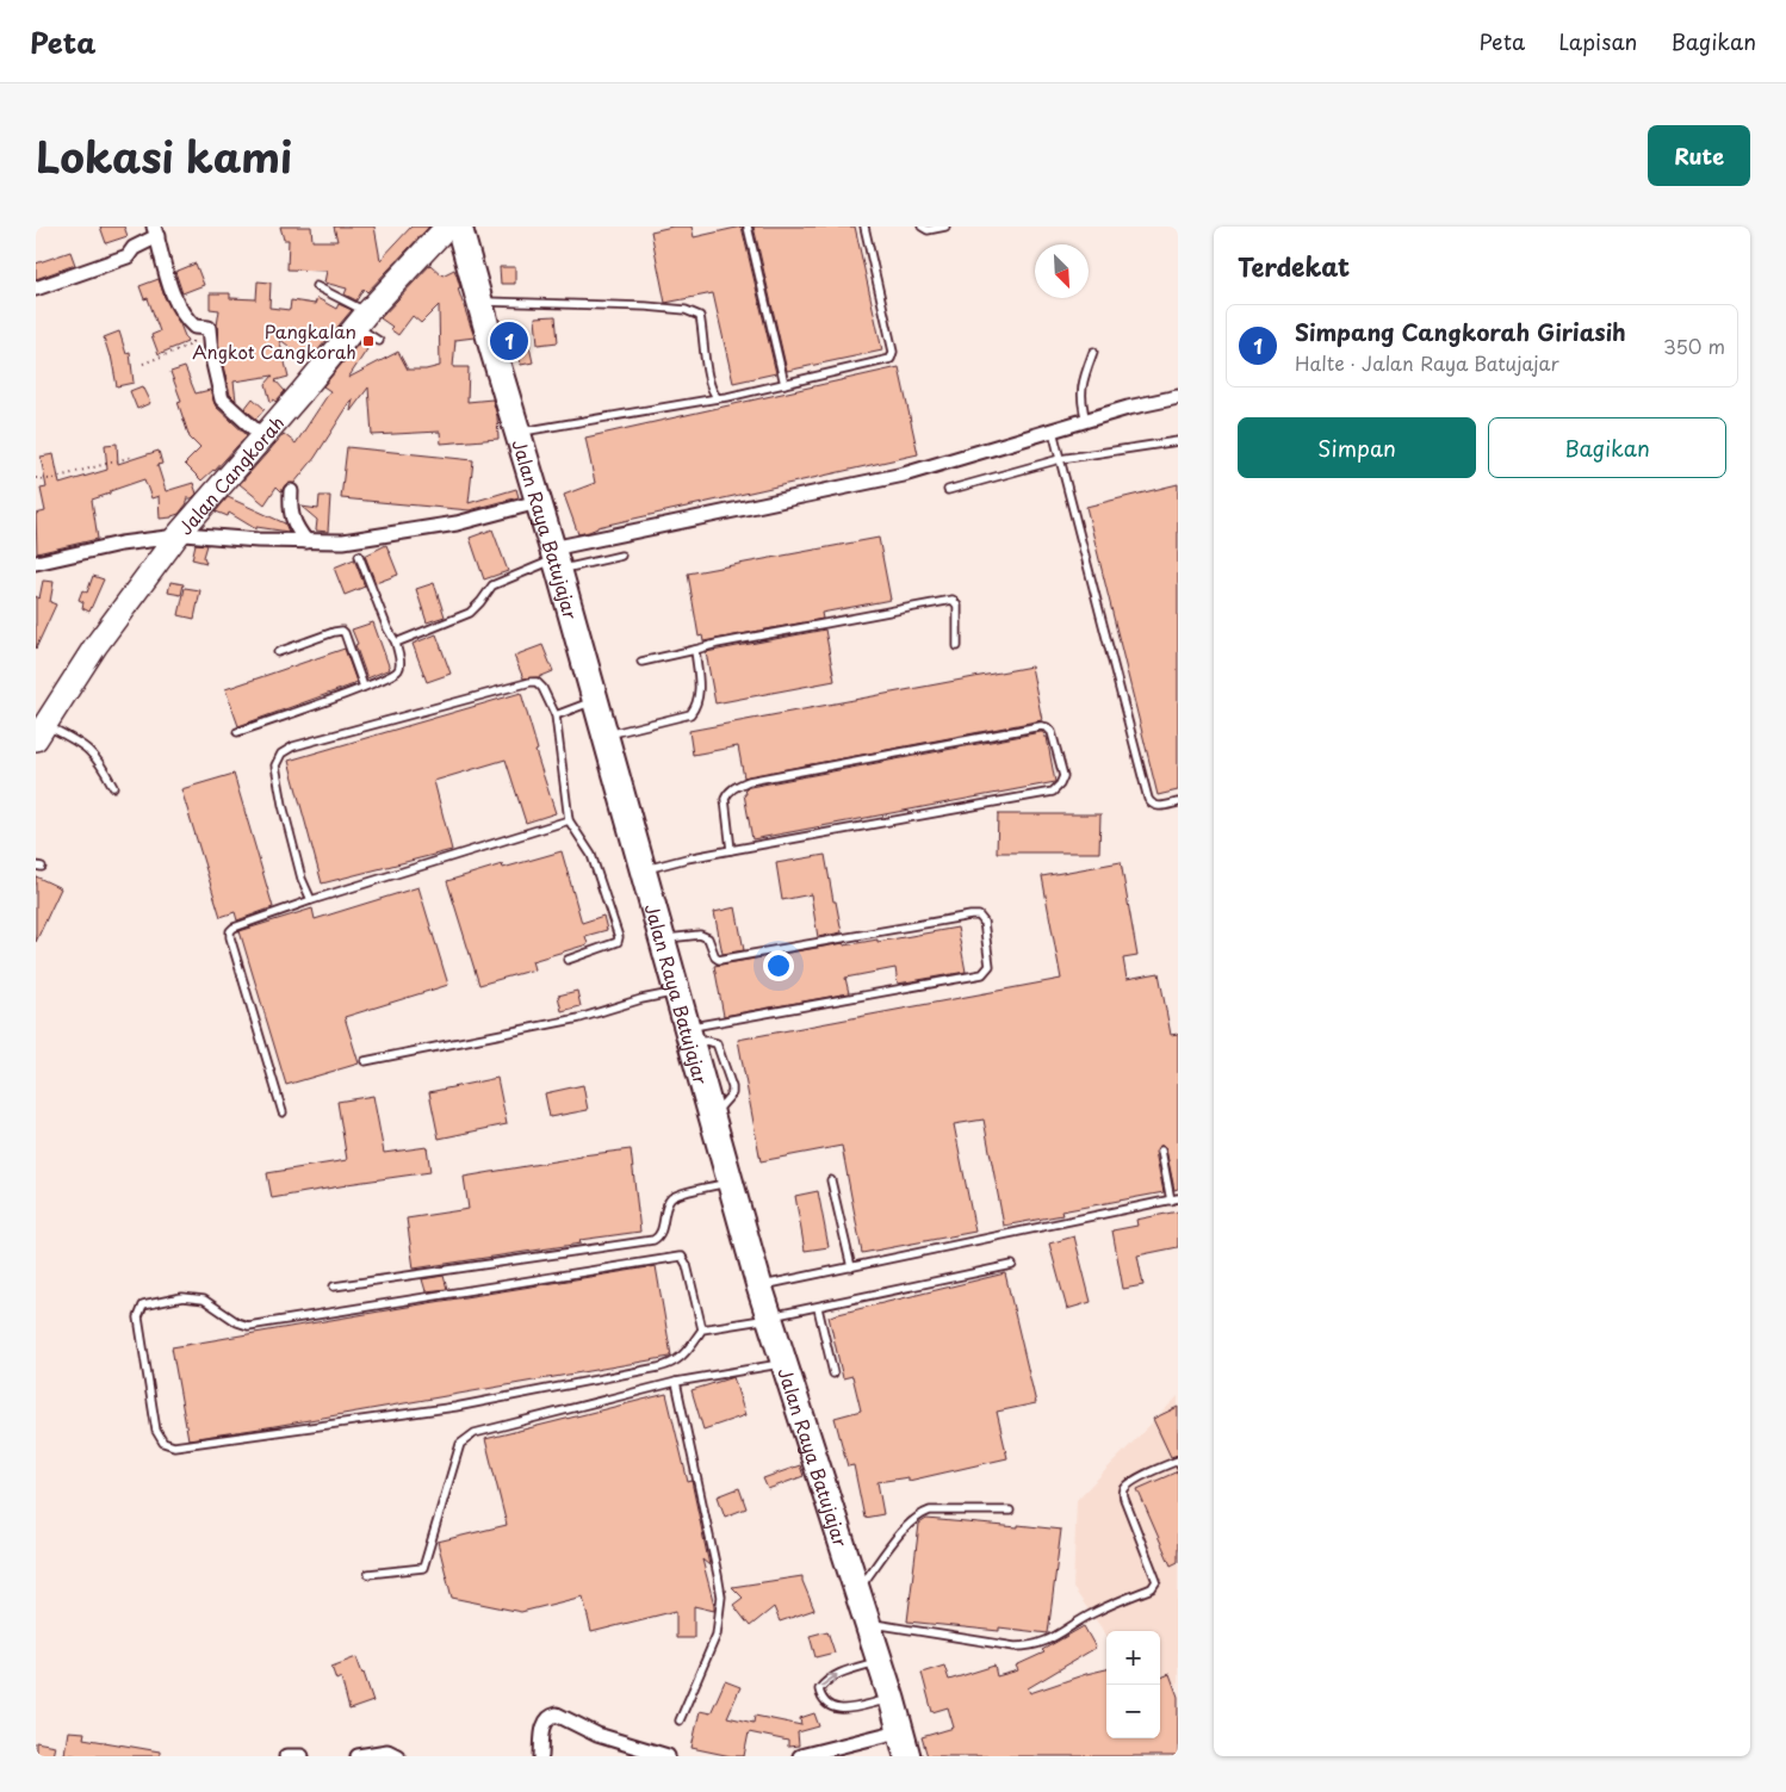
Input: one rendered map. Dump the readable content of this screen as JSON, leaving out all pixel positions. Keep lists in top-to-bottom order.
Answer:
{
  "streets": {
    "highway": ["Jalan Raya Batujajar"],
    "main road": ["Jalan Cangkorah"]
  },
  "places": {
    "transit": ["Pangkalan Angkot Cangkorah"]
  },
  "north": "bottom right",
  "page": {
    "header": "Peta",
    "nav": ["Peta", "Lapisan", "Bagikan"],
    "title": "Lokasi kami",
    "buttons": [
      "Rute",
      ["Simpan", "Bagikan"]
    ],
    "heading": "Terdekat",
    "list": [
      {
        "mark": "1",
        "name": "Simpang Cangkorah Giriasih",
        "note": "Halte · Jalan Raya Batujajar",
        "value": "350 m"
      }
    ],
    "pins": "1",
    "map_buttons": ["+", "−"]
  }
}
